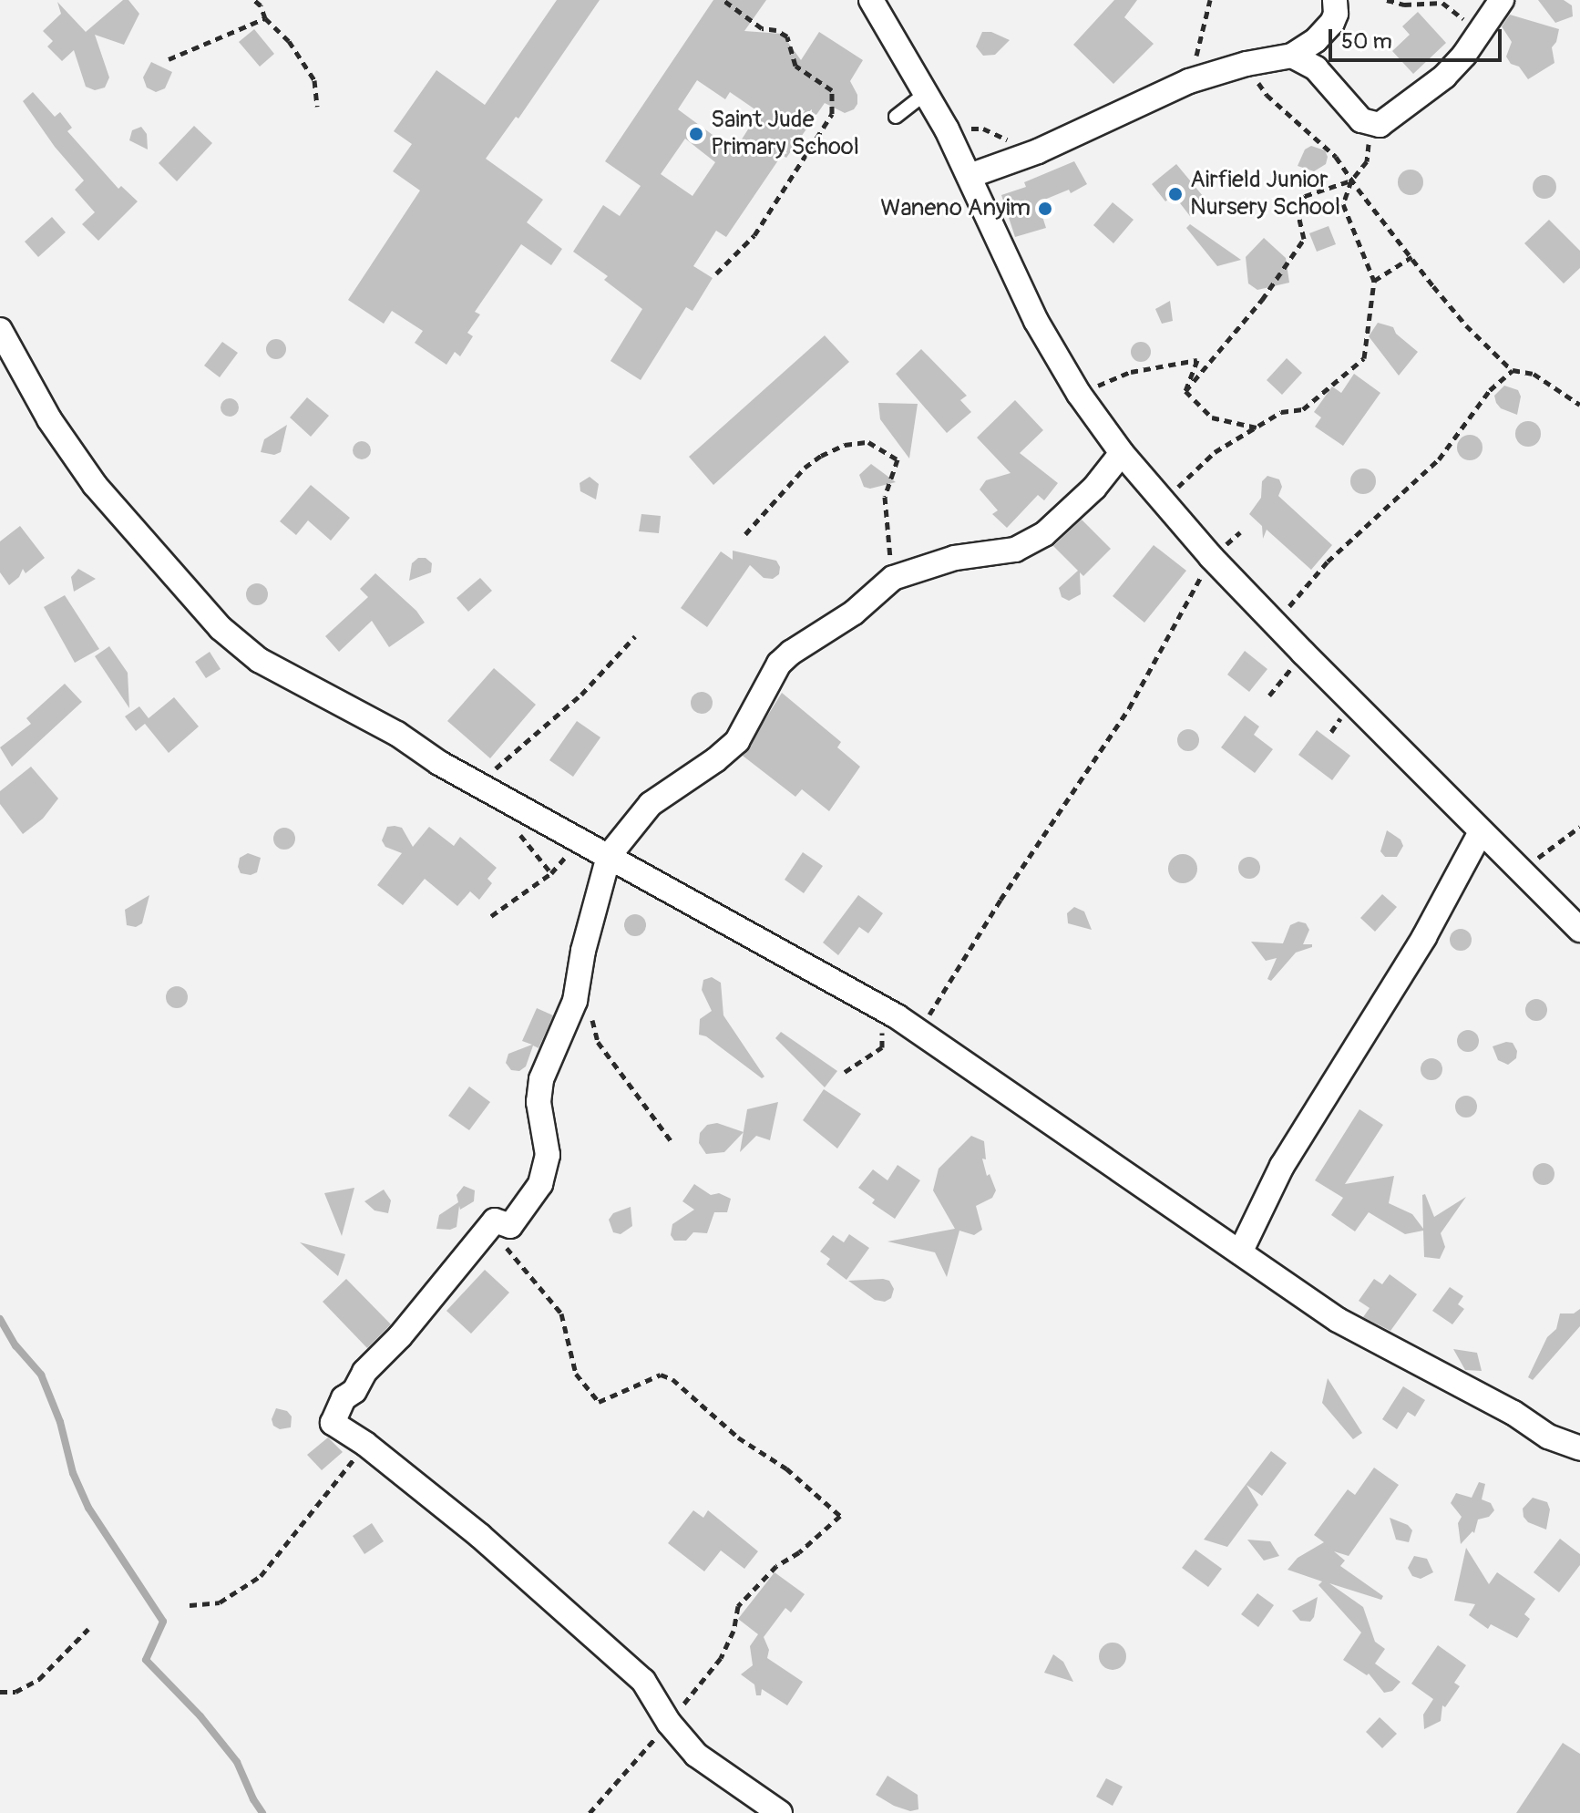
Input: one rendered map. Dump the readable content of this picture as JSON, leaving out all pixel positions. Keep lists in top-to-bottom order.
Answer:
{
  "places": ["Saint Jude Primary School", "Airfield Junior Nursery School", "Waneno Anyim"],
  "scale_bar": "50 m"
}
